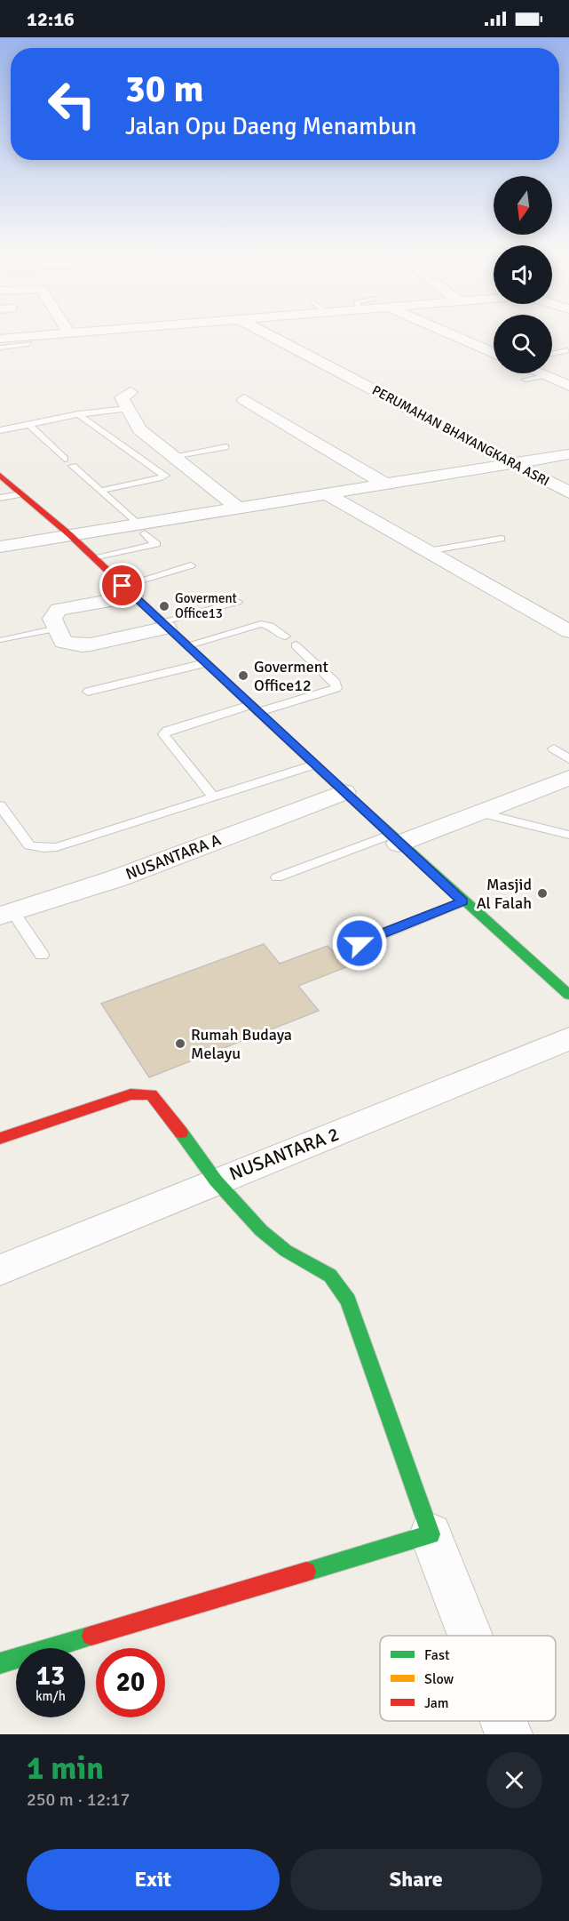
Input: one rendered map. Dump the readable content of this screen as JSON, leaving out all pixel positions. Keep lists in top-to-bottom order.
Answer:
{
  "streets": {
    "street": ["PERUMAHAN BHAYANGKARA ASRI", "NUSANTARA A", "NUSANTARA 2"]
  },
  "places": [
    "Goverment Office13",
    "Goverment Office12",
    "Masjid Al Falah",
    "Rumah Budaya Melayu"
  ],
  "legend": ["Fast", "Slow", "Jam"],
  "north": "bottom",
  "page": {
    "status": "12:16",
    "turn": ["30 m", "Jalan Opu Daeng Menambun"],
    "speed": "13 km/h",
    "limit": "20",
    "heading": ["1 min", "250 m · 12:17"],
    "buttons": ["Exit", "Share"]
  }
}
